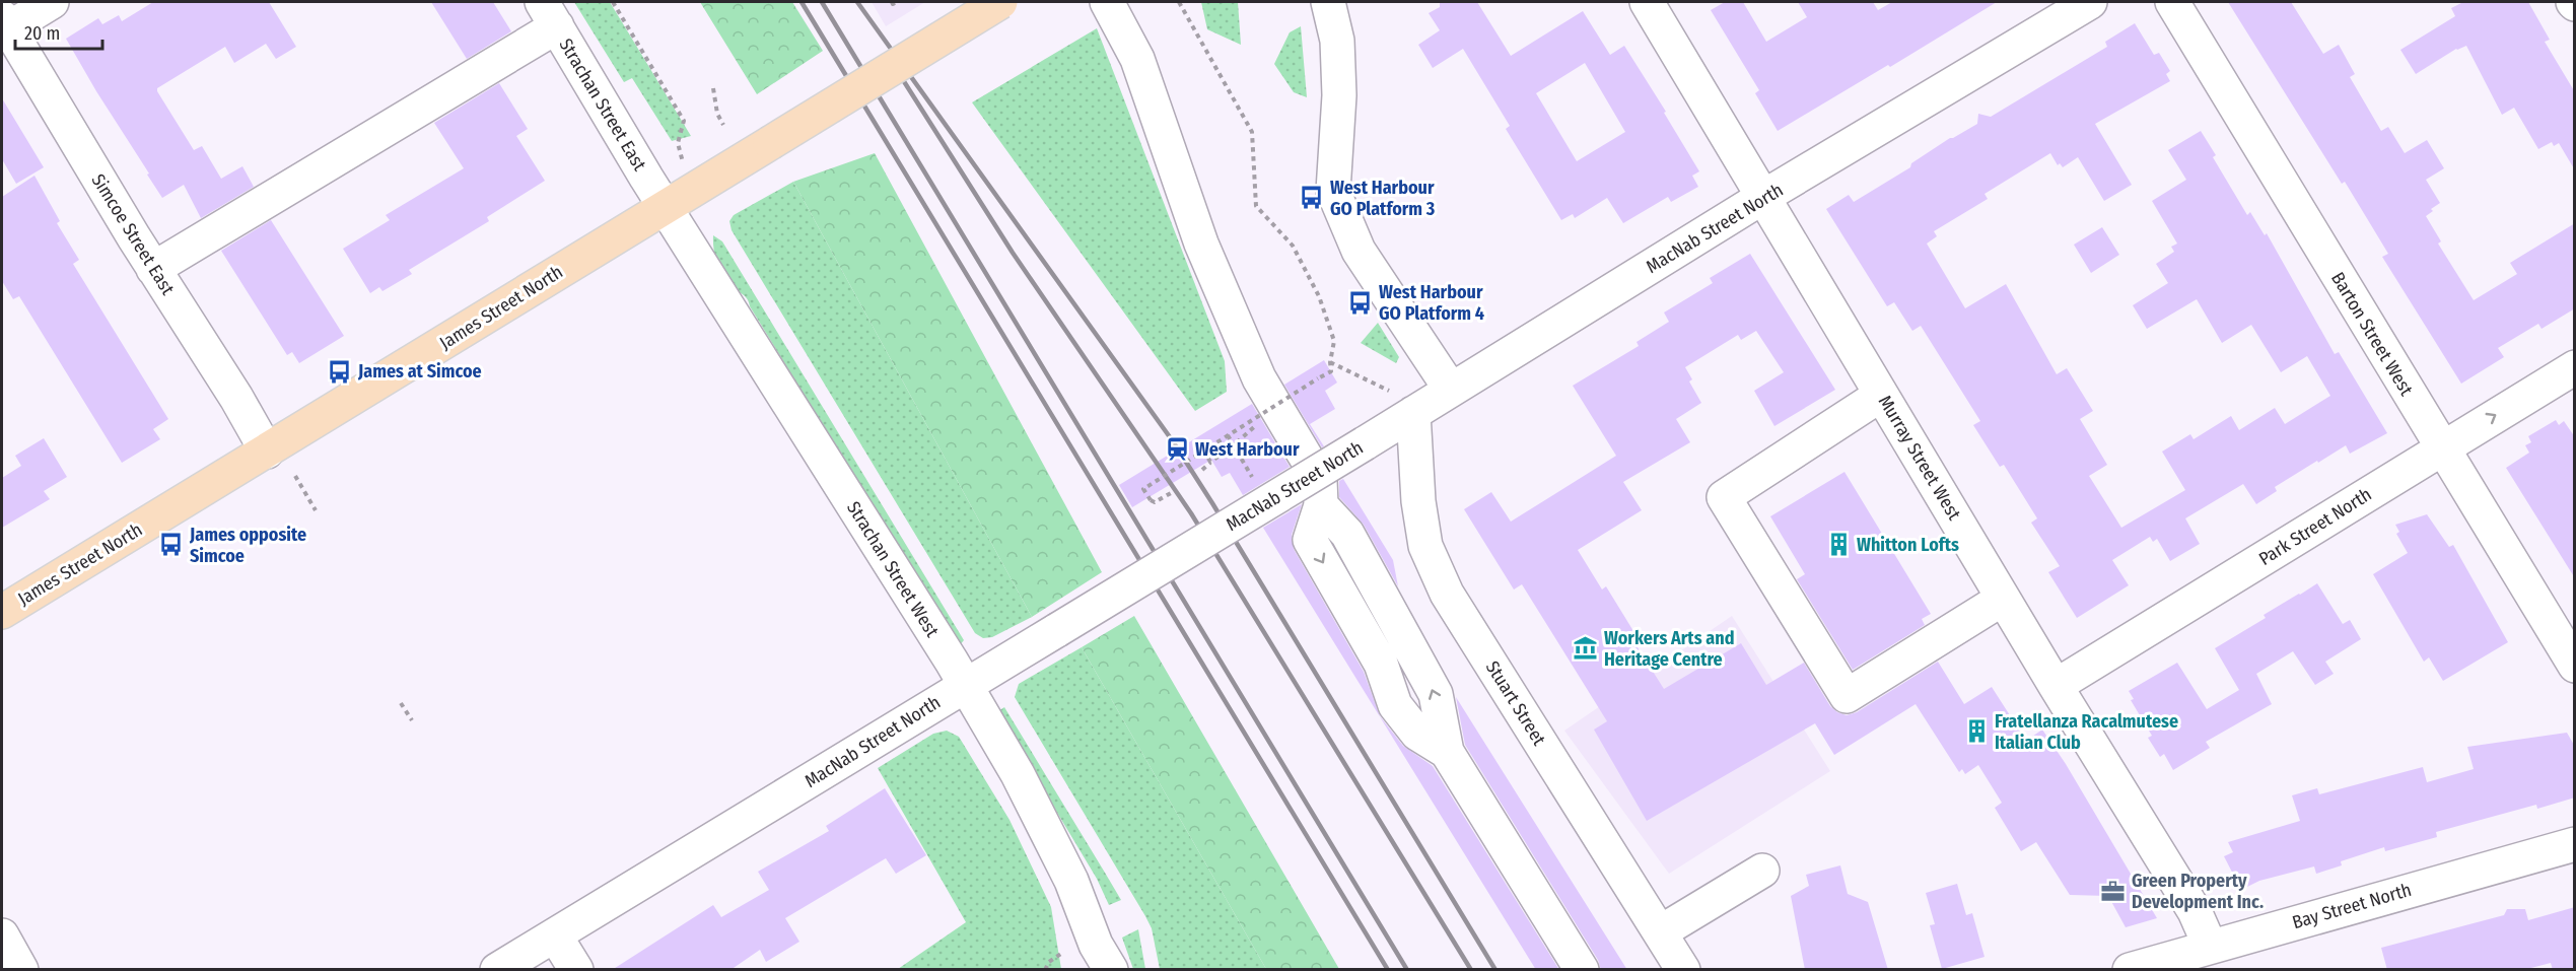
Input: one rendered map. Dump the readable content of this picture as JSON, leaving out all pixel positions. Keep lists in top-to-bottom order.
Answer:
{
  "streets": {
    "main road": ["James Street North"],
    "street": [
      "Strachan Street East",
      "MacNab Street North",
      "Simcoe Street East",
      "Barton Street West",
      "Murray Street West",
      "Park Street North",
      "Strachan Street West",
      "Stuart Street",
      "Bay Street North"
    ]
  },
  "crossings": [
    ["Strachan Street East", "James Street North"],
    ["Strachan Street East", "Strachan Street West"],
    ["MacNab Street North", "Murray Street West"],
    ["MacNab Street North", "Strachan Street West"],
    ["MacNab Street North", "Stuart Street"],
    ["Simcoe Street East", "James Street North"],
    ["James Street North", "Strachan Street West"],
    ["Barton Street West", "Park Street North"],
    ["Murray Street West", "Park Street North"],
    ["Murray Street West", "Bay Street North"]
  ],
  "places": {
    "bus stop": [
      "West Harbour GO Platform 3",
      "West Harbour GO Platform 4",
      "James at Simcoe",
      "James opposite Simcoe"
    ],
    "station": ["West Harbour"],
    "building": ["Whitton Lofts", "Fratellanza Racalmutese Italian Club"],
    "museum": ["Workers Arts and Heritage Centre"],
    "office": ["Green Property Development Inc."]
  },
  "scale_bar": "20 m"
}
